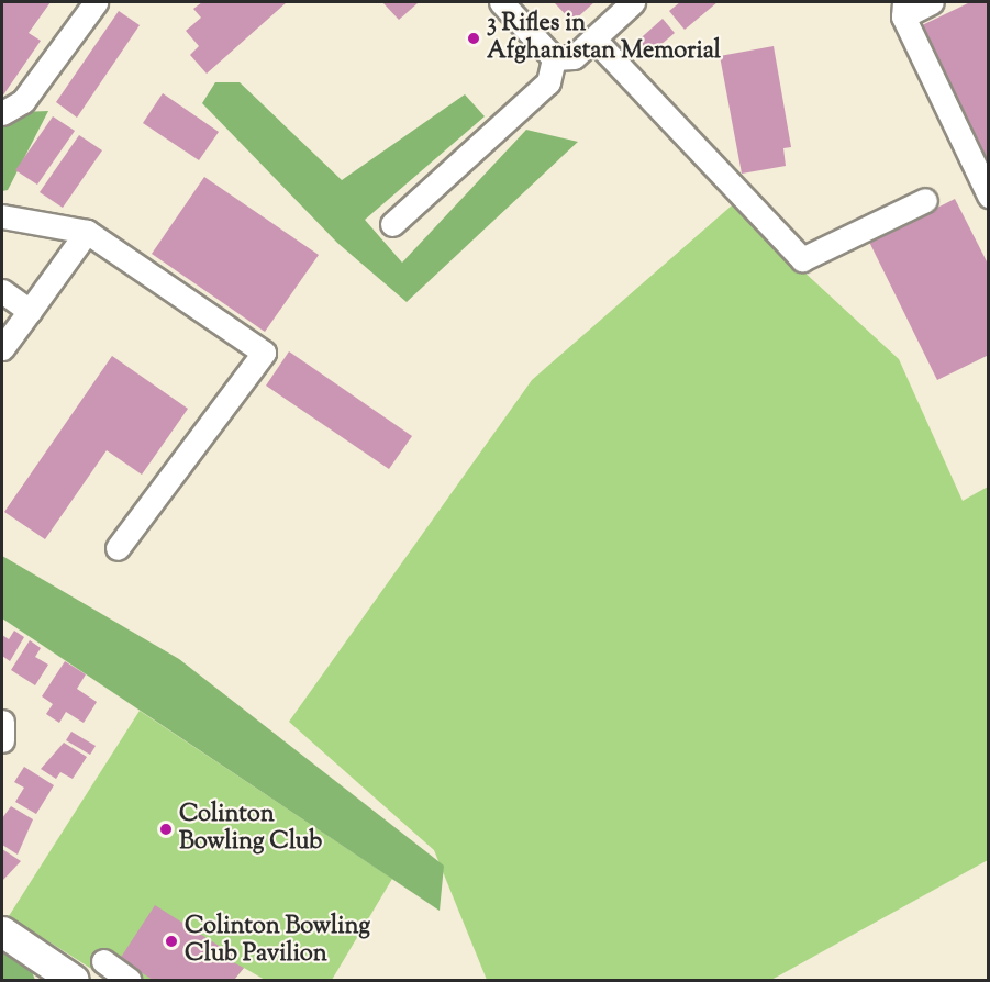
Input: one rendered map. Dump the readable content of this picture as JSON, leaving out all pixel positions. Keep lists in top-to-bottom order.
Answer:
{
  "places": ["3 Rifles in Afghanistan Memorial", "Colinton Bowling Club", "Colinton Bowling Club Pavilion"]
}
